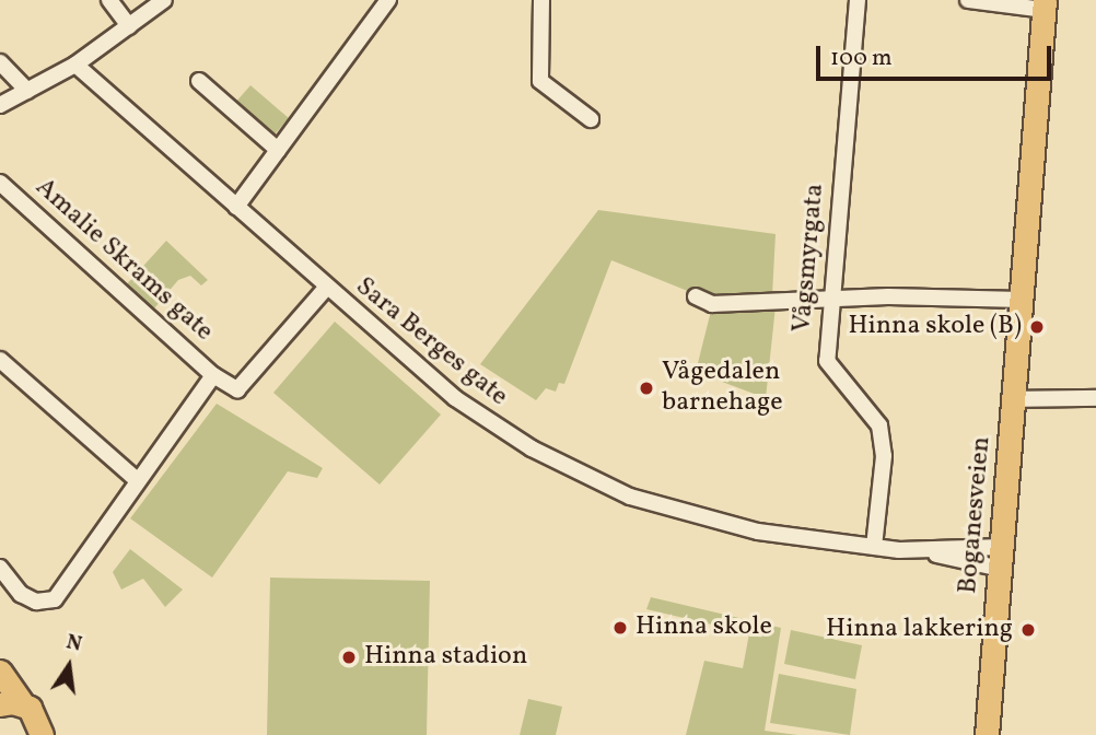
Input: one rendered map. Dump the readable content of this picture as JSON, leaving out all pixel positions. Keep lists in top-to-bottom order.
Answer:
{
  "streets": {
    "main road": ["Boganesveien"],
    "street": ["Vågsmyrgata", "Amalie Skrams gate", "Sara Berges gate"]
  },
  "crossings": [
    ["Vågsmyrgata", "Sara Berges gate"],
    ["Sara Berges gate", "Boganesveien"]
  ],
  "places": [
    "Hinna skole (B)",
    "Vågedalen barnehage",
    "Hinna skole",
    "Hinna lakkering",
    "Hinna stadion"
  ],
  "scale_bar": "100 m",
  "north": "top"
}
